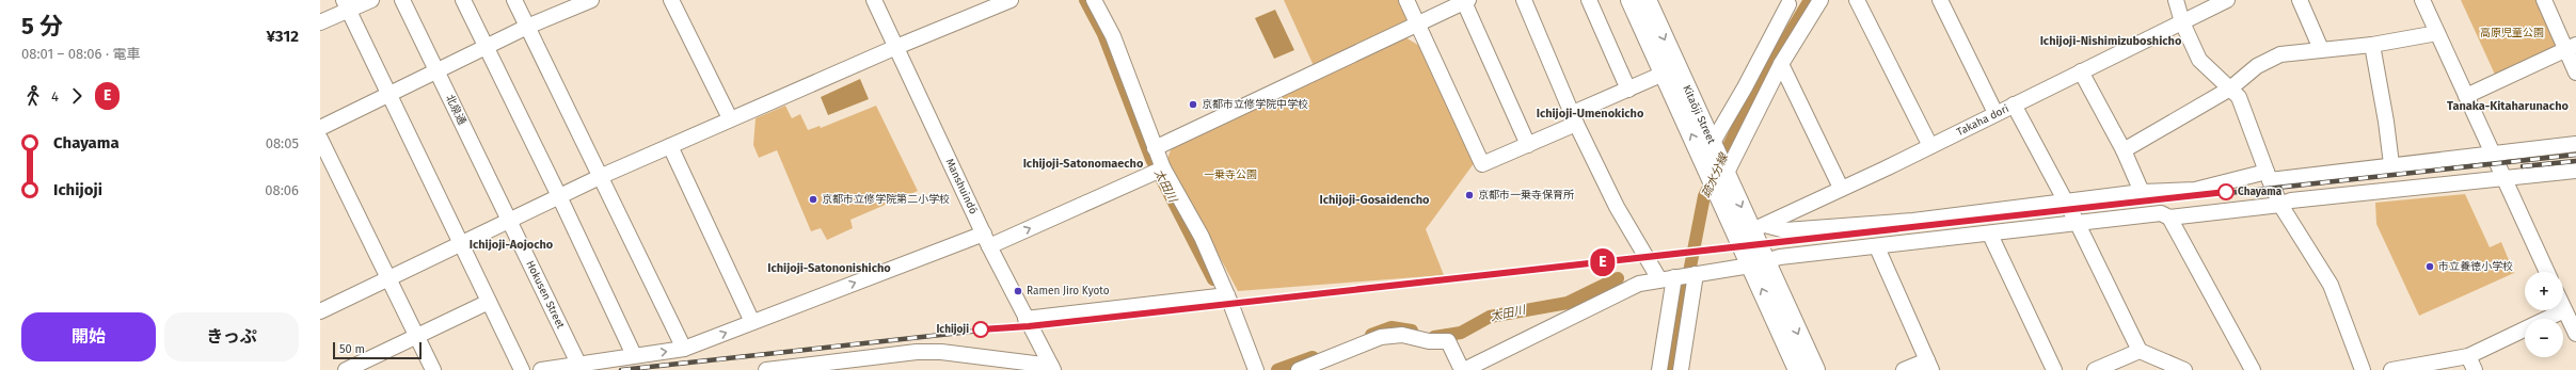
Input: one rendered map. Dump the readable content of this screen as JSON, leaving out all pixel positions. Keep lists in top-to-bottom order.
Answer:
{
  "streets": {
    "main road": ["Kitaōji Street"],
    "street": [
      "北泉通",
      "Takaha dori",
      "Manshuindō",
      "Hokusen Street"
    ]
  },
  "crossings": [
    ["北泉通", "Hokusen Street"],
    ["Kitaōji Street", "Takaha dori"]
  ],
  "districts": [
    "Ichijoji-Nishimizuboshicho",
    "Tanaka-Kitaharunacho",
    "Ichijoji-Umenokicho",
    "Ichijoji-Satonomaecho",
    "Ichijoji-Gosaidencho",
    "Ichijoji-Aojocho",
    "Ichijoji-Satononishicho"
  ],
  "water": ["疏水分線", "太田川"],
  "parks": ["高原児童公園", "一乗寺公園"],
  "places": [
    "京都市立修学院中学校",
    "Chayama",
    "京都市一乗寺保育所",
    "京都市立修学院第二小学校",
    "市立養徳小学校",
    "Ramen Jiro Kyoto",
    "Ichijoji"
  ],
  "scale_bar": "50 m",
  "page": {
    "heading": ["5 分", "08:01 – 08:06 · 電車", "¥312"],
    "on_map": "E",
    "legs": ["4", "E"],
    "list": [
      {
        "name": "Chayama",
        "value": "08:05"
      },
      {
        "name": "Ichijoji",
        "value": "08:06"
      }
    ],
    "map_buttons": ["+", "−"],
    "buttons": ["開始", "きっぷ"],
    "scale": "50 m"
  }
}
